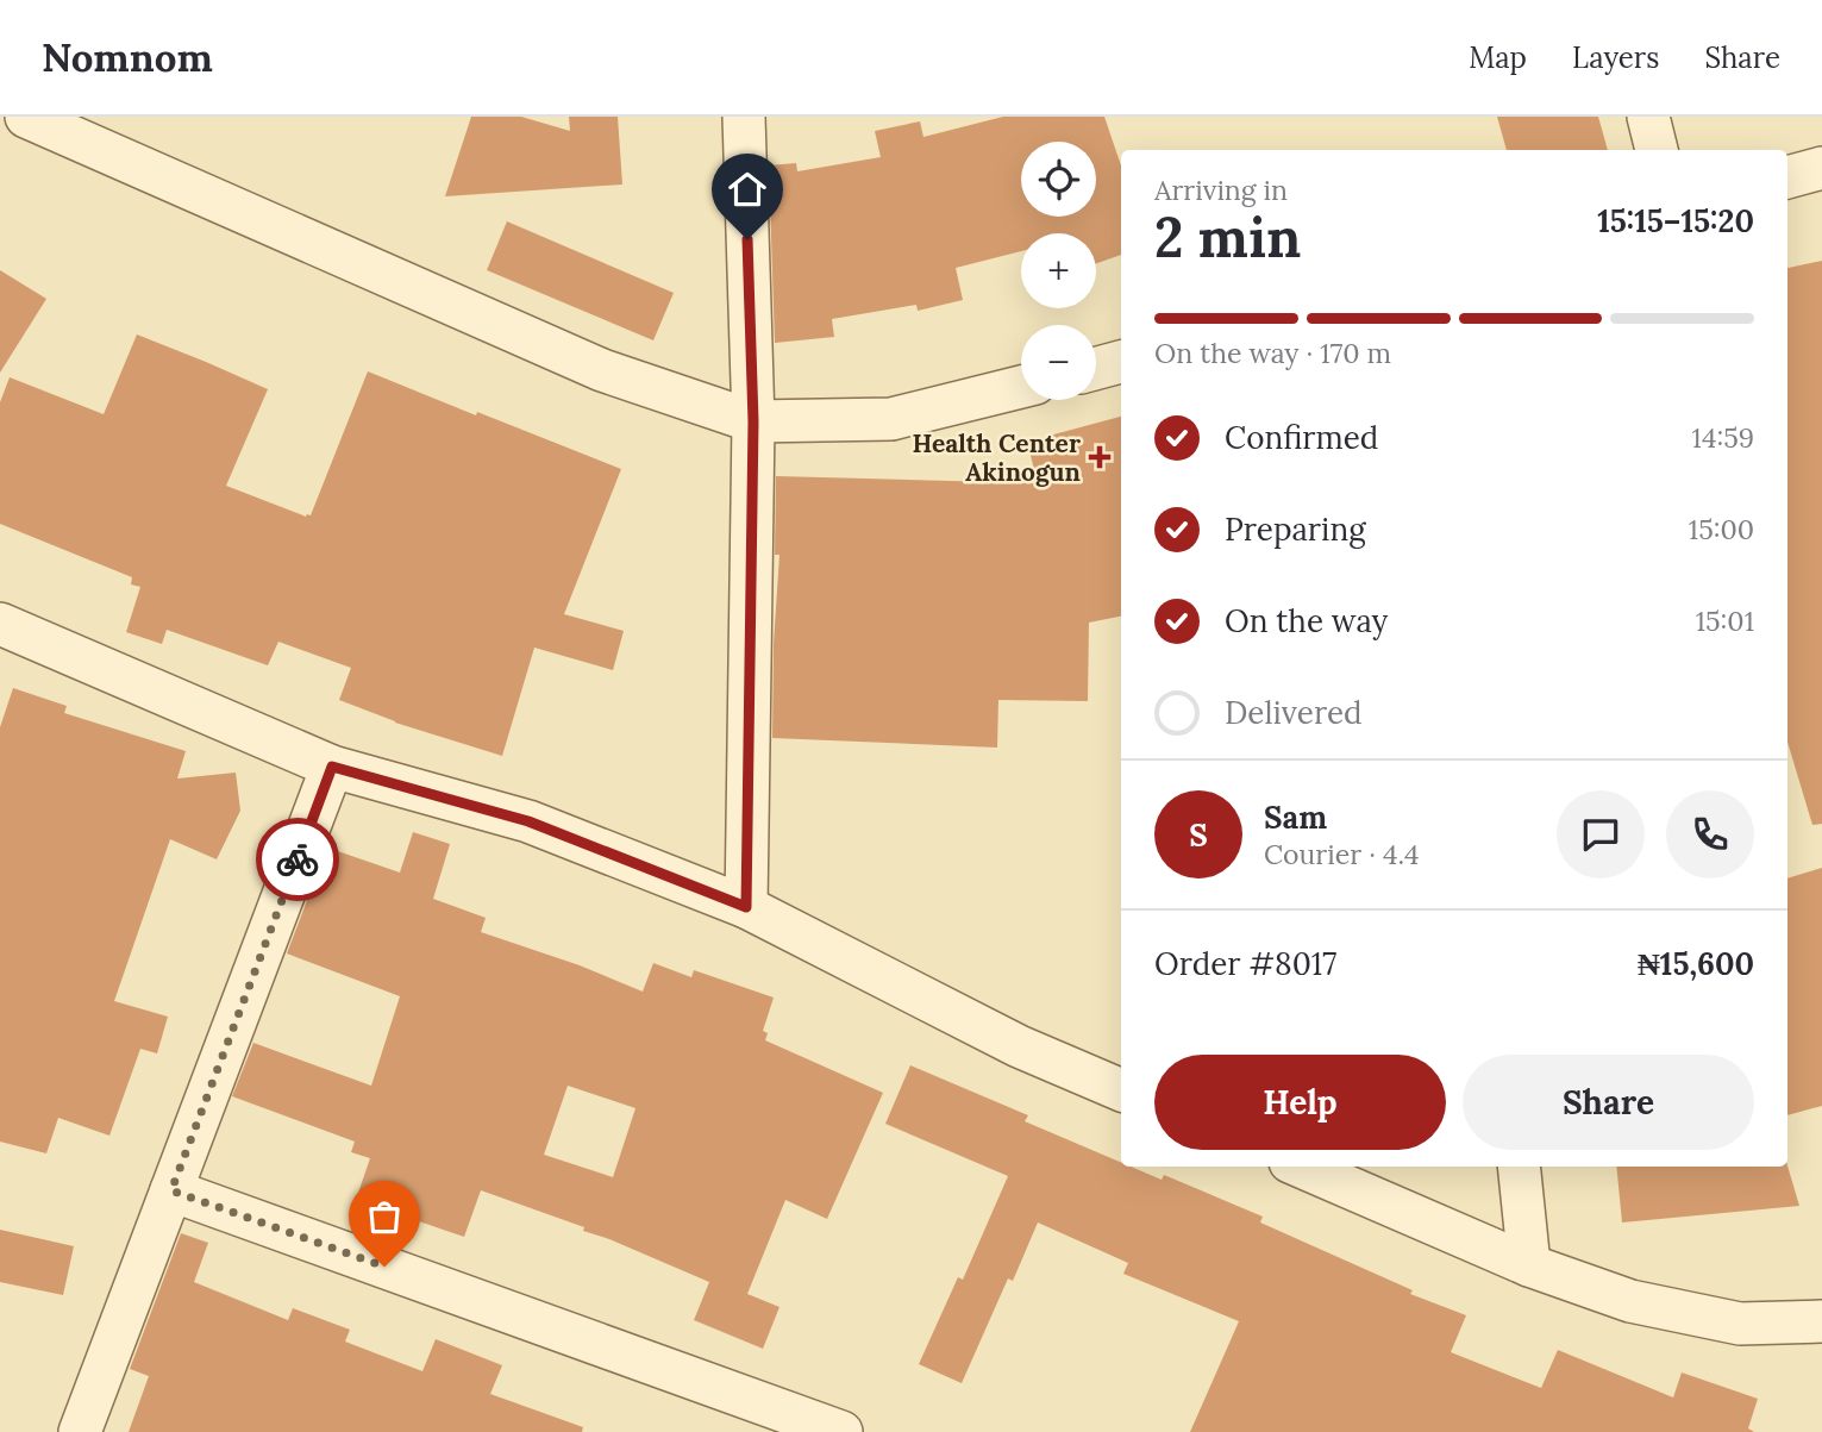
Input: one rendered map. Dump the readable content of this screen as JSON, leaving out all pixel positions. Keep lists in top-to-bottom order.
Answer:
{
  "places": {
    "health": ["Health Center Akinogun"]
  },
  "page": {
    "header": "Nomnom",
    "nav": ["Map", "Layers", "Share"],
    "map_buttons": ["+", "−"],
    "heading": ["2 min", "Arriving in", "15:15–15:20"],
    "panel": [
      "Sam",
      "Courier · 4.4",
      "Order #8017",
      "₦15,600"
    ],
    "bar": "On the way · 170 m",
    "list": [
      ["Confirmed", "14:59"],
      ["Preparing", "15:00"],
      ["On the way", "15:01"],
      "Delivered"
    ],
    "round": "S",
    "buttons": ["Help", "Share"]
  }
}
